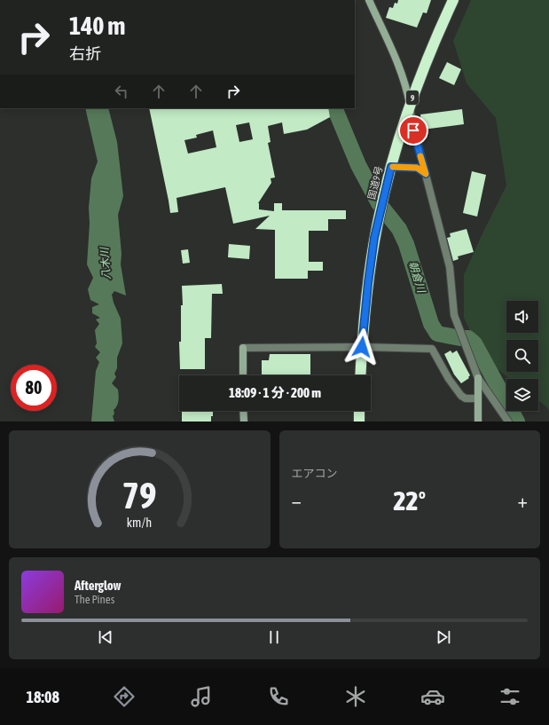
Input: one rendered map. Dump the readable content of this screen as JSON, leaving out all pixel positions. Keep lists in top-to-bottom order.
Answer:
{
  "streets": {
    "highway": ["9", "国道9号"]
  },
  "water": ["八木川", "朝倉川"],
  "page": {
    "turn": ["140 m", "右折"],
    "limit": "80",
    "trip": "18:09 · 1 分 · 200 m",
    "tile": "エアコン",
    "heat": ["−", "22°", "+"],
    "song": ["Afterglow", "The Pines"],
    "tabs": "18:08",
    "gauge": ["79", "km/h"]
  }
}
